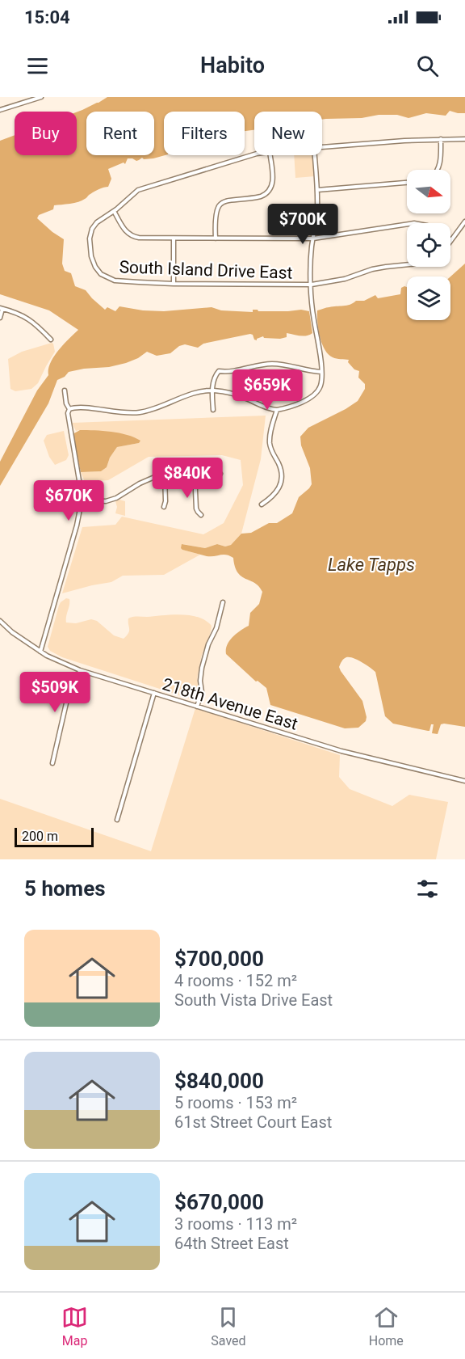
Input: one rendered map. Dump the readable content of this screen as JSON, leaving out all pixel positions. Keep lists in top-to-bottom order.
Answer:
{
  "streets": {
    "street": ["South Island Drive East", "218th Avenue East"]
  },
  "water": ["Lake Tapps"],
  "scale_bar": "200 m",
  "north": "right",
  "page": {
    "status": "15:04",
    "header": "Habito",
    "chip": [
      "Buy",
      "Rent",
      "Filters",
      "New"
    ],
    "price": [
      "$700K",
      "$659K",
      "$840K",
      "$670K",
      "$509K"
    ],
    "scale": "200 m",
    "heading": "5 homes",
    "list": [
      {
        "name": "$700,000",
        "note": "4 rooms · 152 m² · South Vista Drive East"
      },
      {
        "name": "$840,000",
        "note": "5 rooms · 153 m² · 61st Street Court East"
      },
      {
        "name": "$670,000",
        "note": "3 rooms · 113 m² · 64th Street East"
      }
    ],
    "tabs": ["Map", "Saved", "Home"]
  }
}
